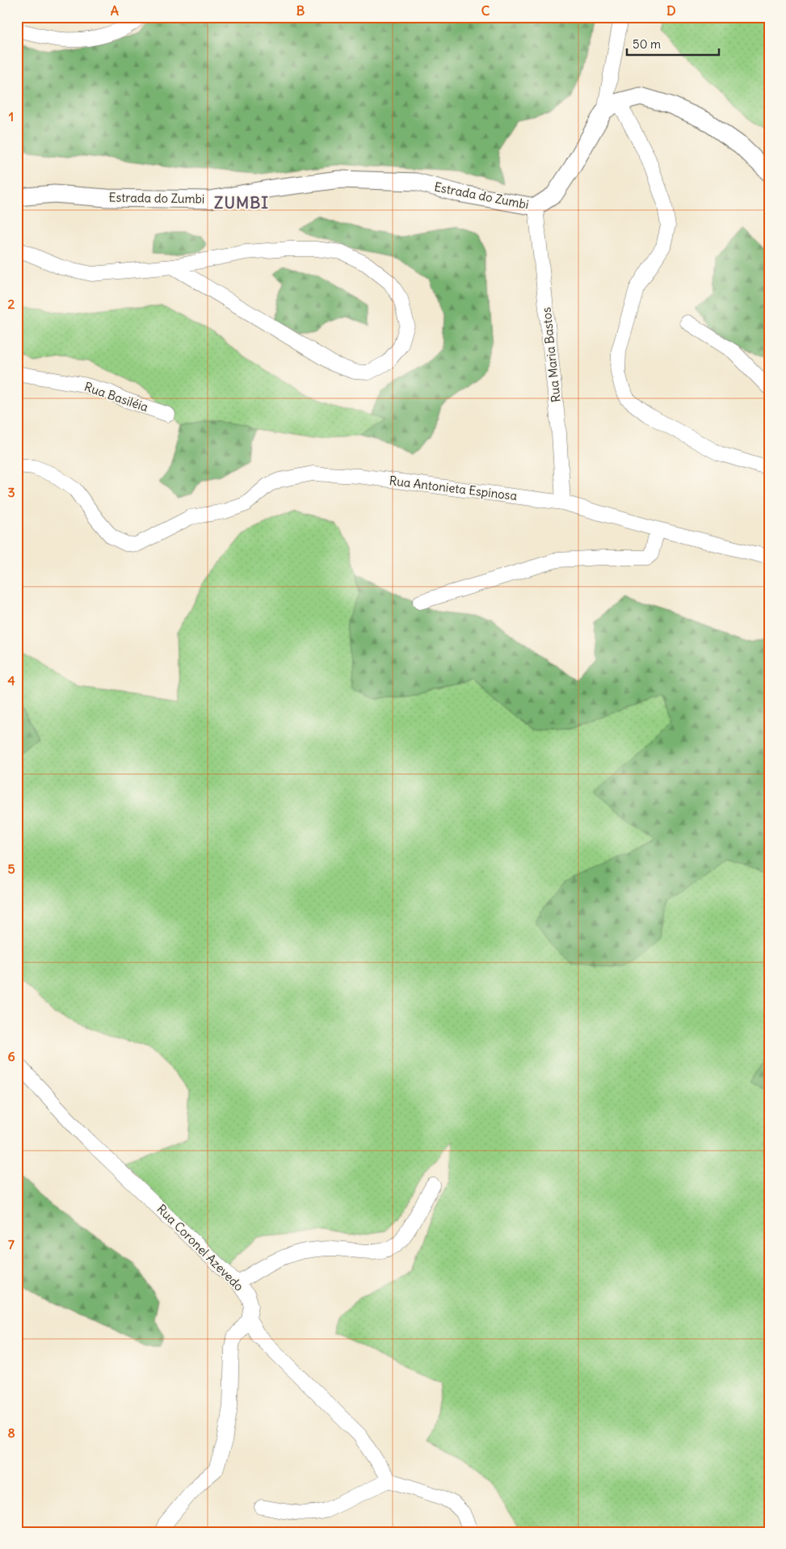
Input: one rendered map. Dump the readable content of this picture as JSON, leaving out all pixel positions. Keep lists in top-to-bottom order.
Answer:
{
  "streets": {
    "street": [
      "Estrada do Zumbi",
      "Rua Maria Bastos",
      "Rua Basiléia",
      "Rua Antonieta Espinosa",
      "Rua Coronel Azevedo"
    ]
  },
  "crossings": [
    ["Estrada do Zumbi", "Rua Maria Bastos"],
    ["Rua Maria Bastos", "Rua Antonieta Espinosa"]
  ],
  "districts": ["ZUMBI"],
  "scale_bar": "50 m",
  "grid": {
    "columns": [
      "A",
      "B",
      "C",
      "D"
    ],
    "rows": [
      "1",
      "2",
      "3",
      "4",
      "5",
      "6",
      "7",
      "8"
    ]
  }
}
